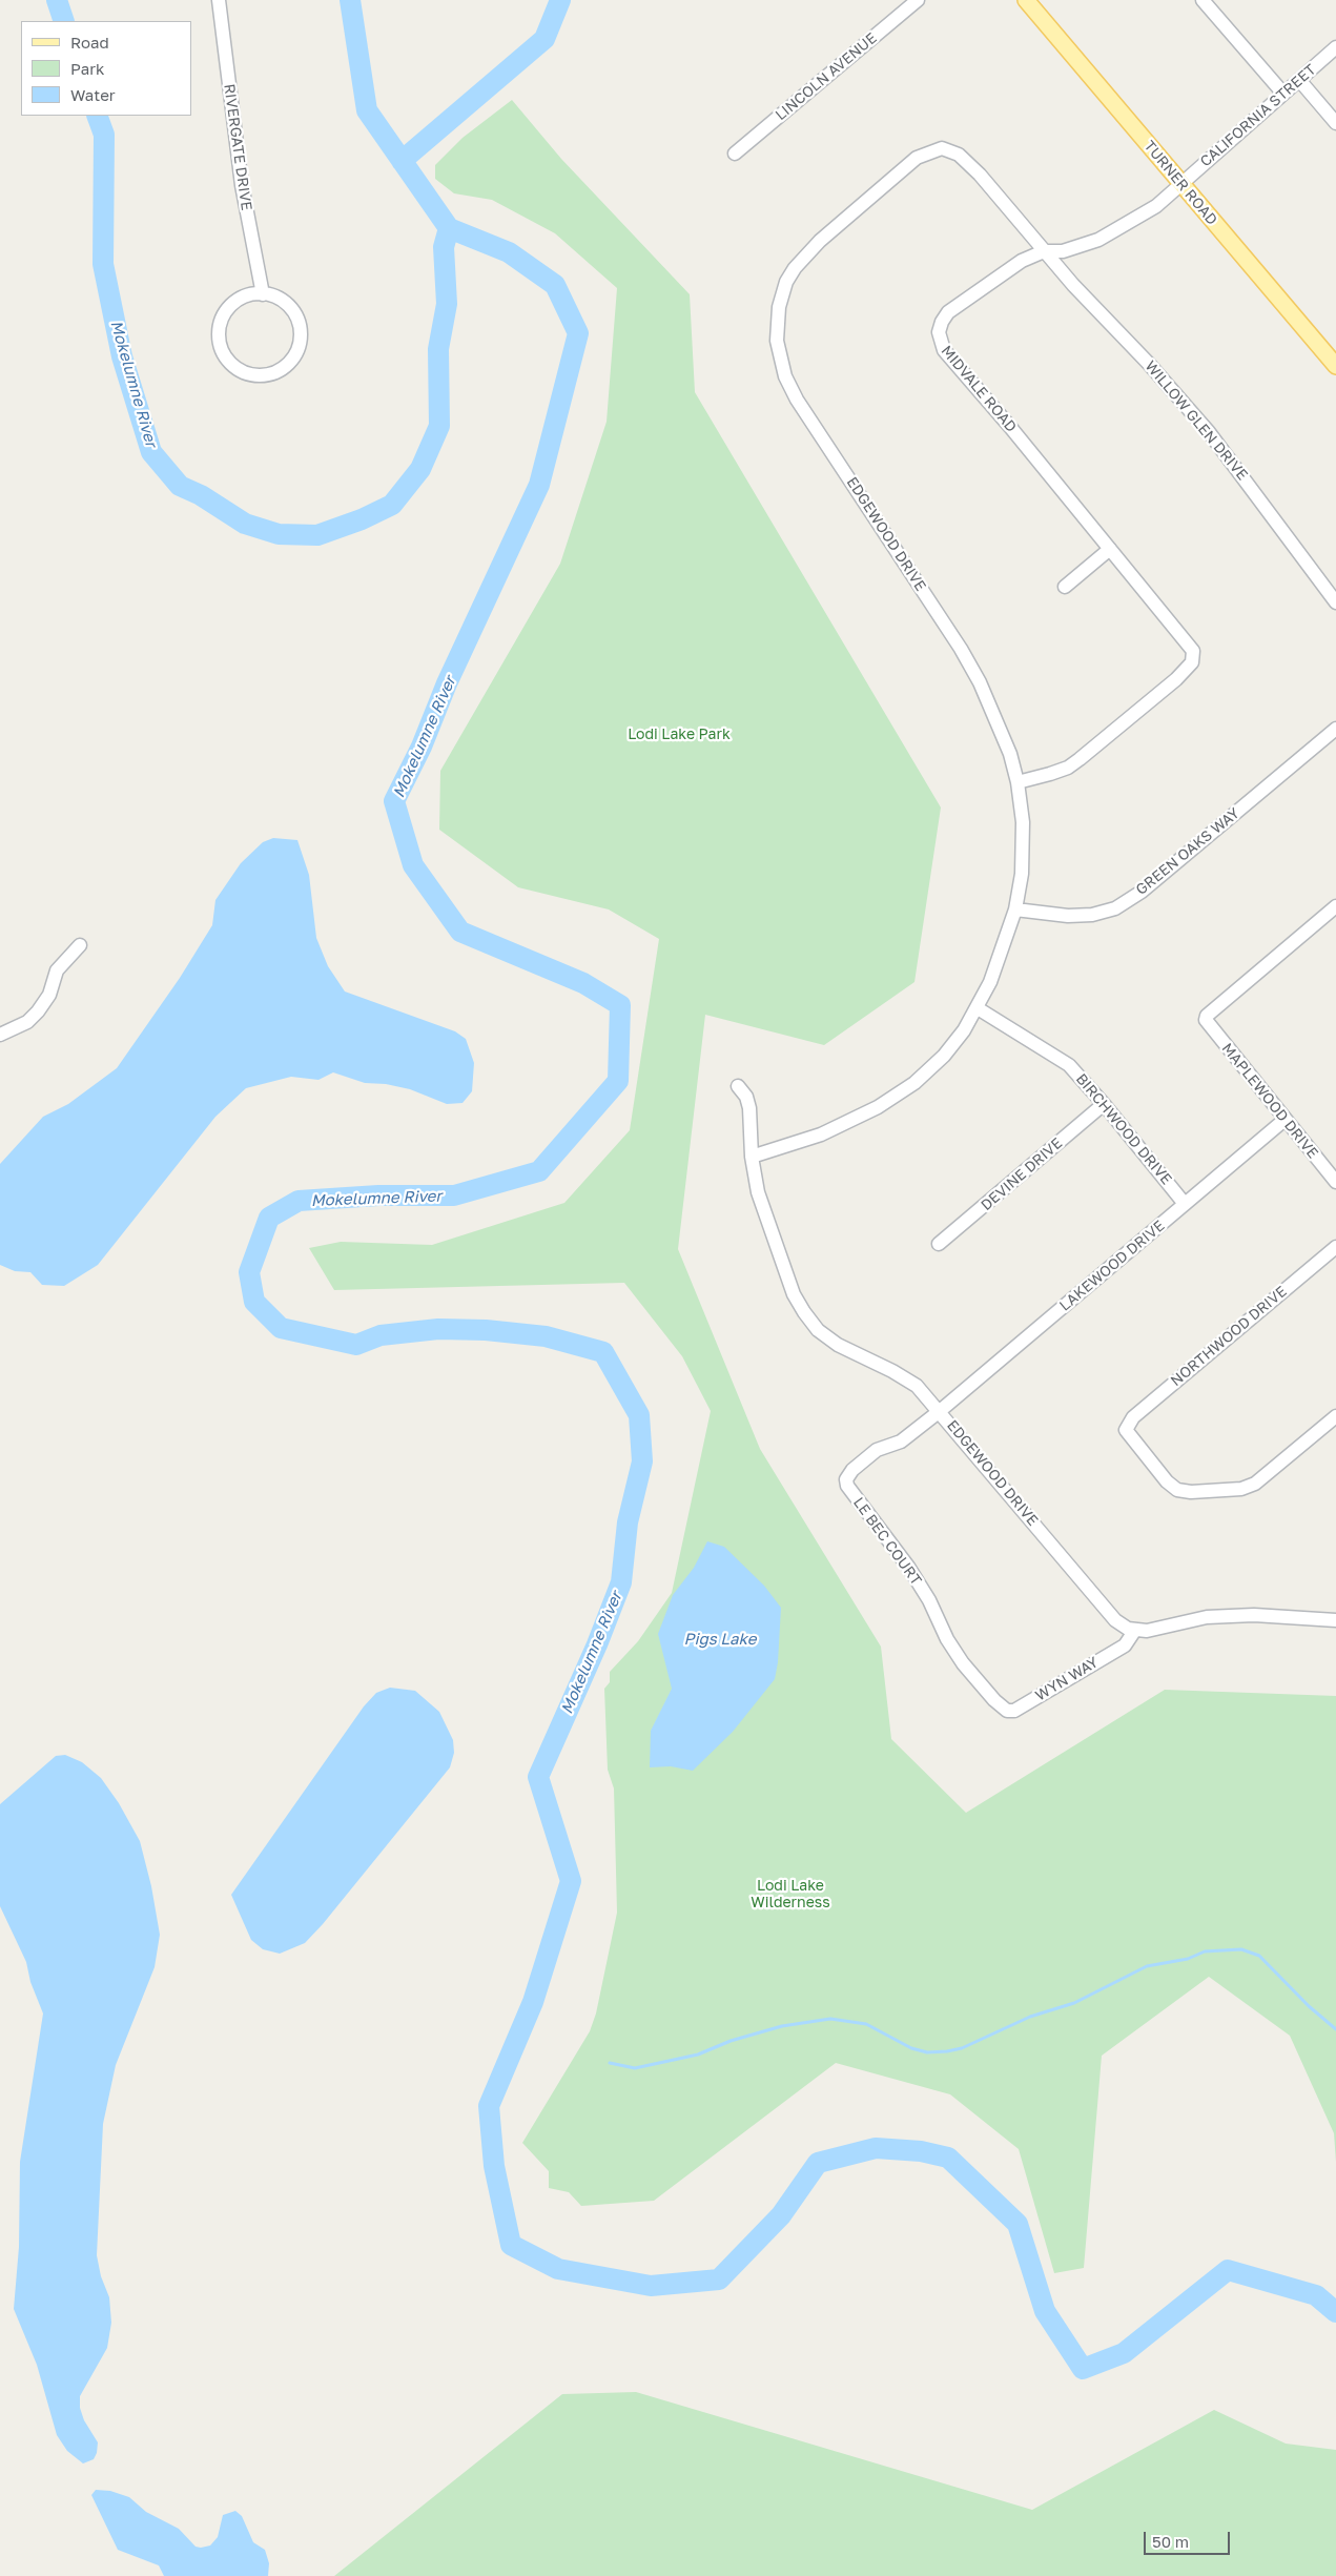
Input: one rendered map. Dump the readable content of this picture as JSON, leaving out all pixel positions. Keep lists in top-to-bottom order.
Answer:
{
  "streets": {
    "main road": ["TURNER ROAD"],
    "street": [
      "LINCOLN AVENUE",
      "CALIFORNIA STREET",
      "RIVERGATE DRIVE",
      "MIDVALE ROAD",
      "WILLOW GLEN DRIVE",
      "EDGEWOOD DRIVE",
      "GREEN OAKS WAY",
      "MAPLEWOOD DRIVE",
      "BIRCHWOOD DRIVE",
      "DEVINE DRIVE",
      "LAKEWOOD DRIVE",
      "NORTHWOOD DRIVE",
      "LE BEC COURT",
      "WYN WAY"
    ]
  },
  "crossings": [
    ["CALIFORNIA STREET", "TURNER ROAD"],
    ["MIDVALE ROAD", "WILLOW GLEN DRIVE"],
    ["MIDVALE ROAD", "EDGEWOOD DRIVE"],
    ["WILLOW GLEN DRIVE", "EDGEWOOD DRIVE"],
    ["EDGEWOOD DRIVE", "GREEN OAKS WAY"],
    ["EDGEWOOD DRIVE", "BIRCHWOOD DRIVE"],
    ["EDGEWOOD DRIVE", "LAKEWOOD DRIVE"],
    ["EDGEWOOD DRIVE", "LE BEC COURT"],
    ["EDGEWOOD DRIVE", "WYN WAY"],
    ["MAPLEWOOD DRIVE", "LAKEWOOD DRIVE"],
    ["BIRCHWOOD DRIVE", "DEVINE DRIVE"],
    ["BIRCHWOOD DRIVE", "LAKEWOOD DRIVE"],
    ["LAKEWOOD DRIVE", "LE BEC COURT"],
    ["LE BEC COURT", "WYN WAY"]
  ],
  "water": ["Mokelumne River", "Pigs Lake"],
  "parks": ["Lodi Lake Park", "Lodi Lake Wilderness"],
  "legend": ["Road", "Park", "Water"],
  "scale_bar": "50 m"
}
